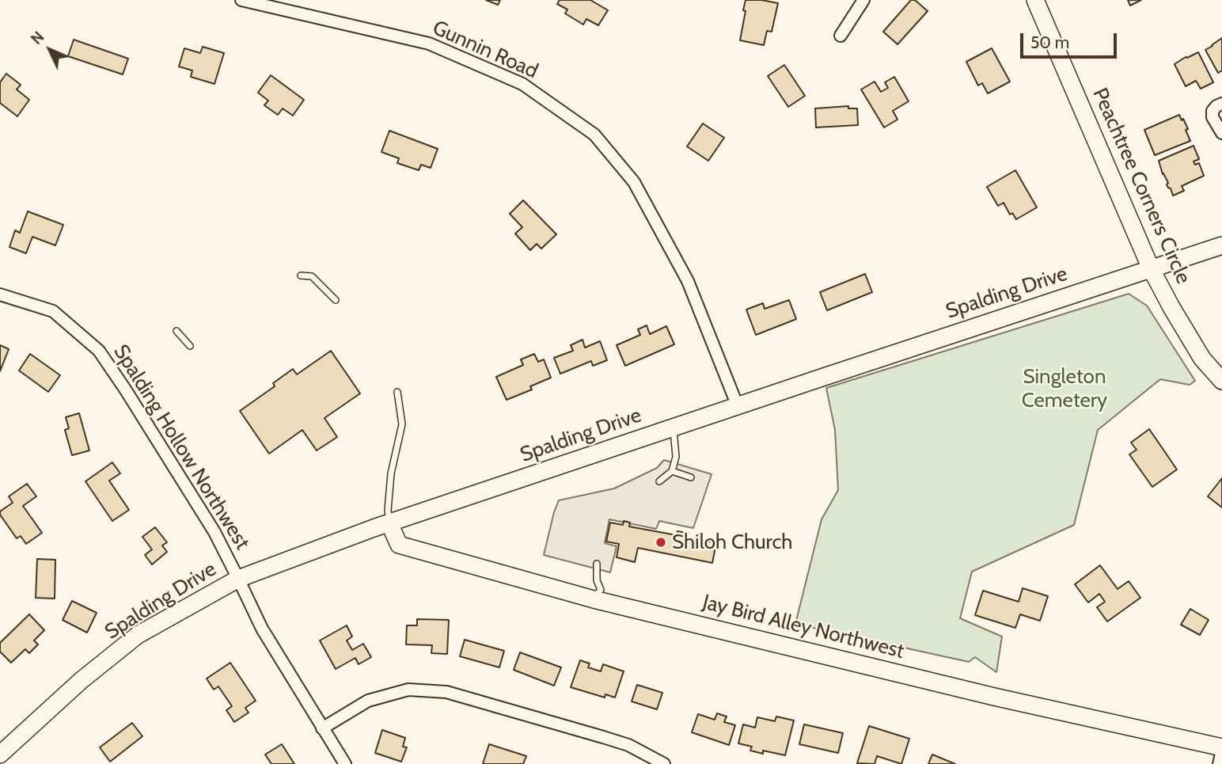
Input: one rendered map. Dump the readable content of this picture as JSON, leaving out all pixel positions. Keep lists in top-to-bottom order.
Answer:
{
  "streets": {
    "main road": ["Peachtree Corners Circle", "Spalding Drive", "Jay Bird Alley Northwest"],
    "street": ["Gunnin Road", "Spalding Hollow Northwest"]
  },
  "crossings": [
    ["Gunnin Road", "Spalding Drive"],
    ["Peachtree Corners Circle", "Spalding Drive"],
    ["Spalding Drive", "Spalding Hollow Northwest"],
    ["Spalding Drive", "Jay Bird Alley Northwest"]
  ],
  "parks": ["Singleton Cemetery"],
  "places": ["Shiloh Church"],
  "scale_bar": "50 m",
  "north": "top left"
}
